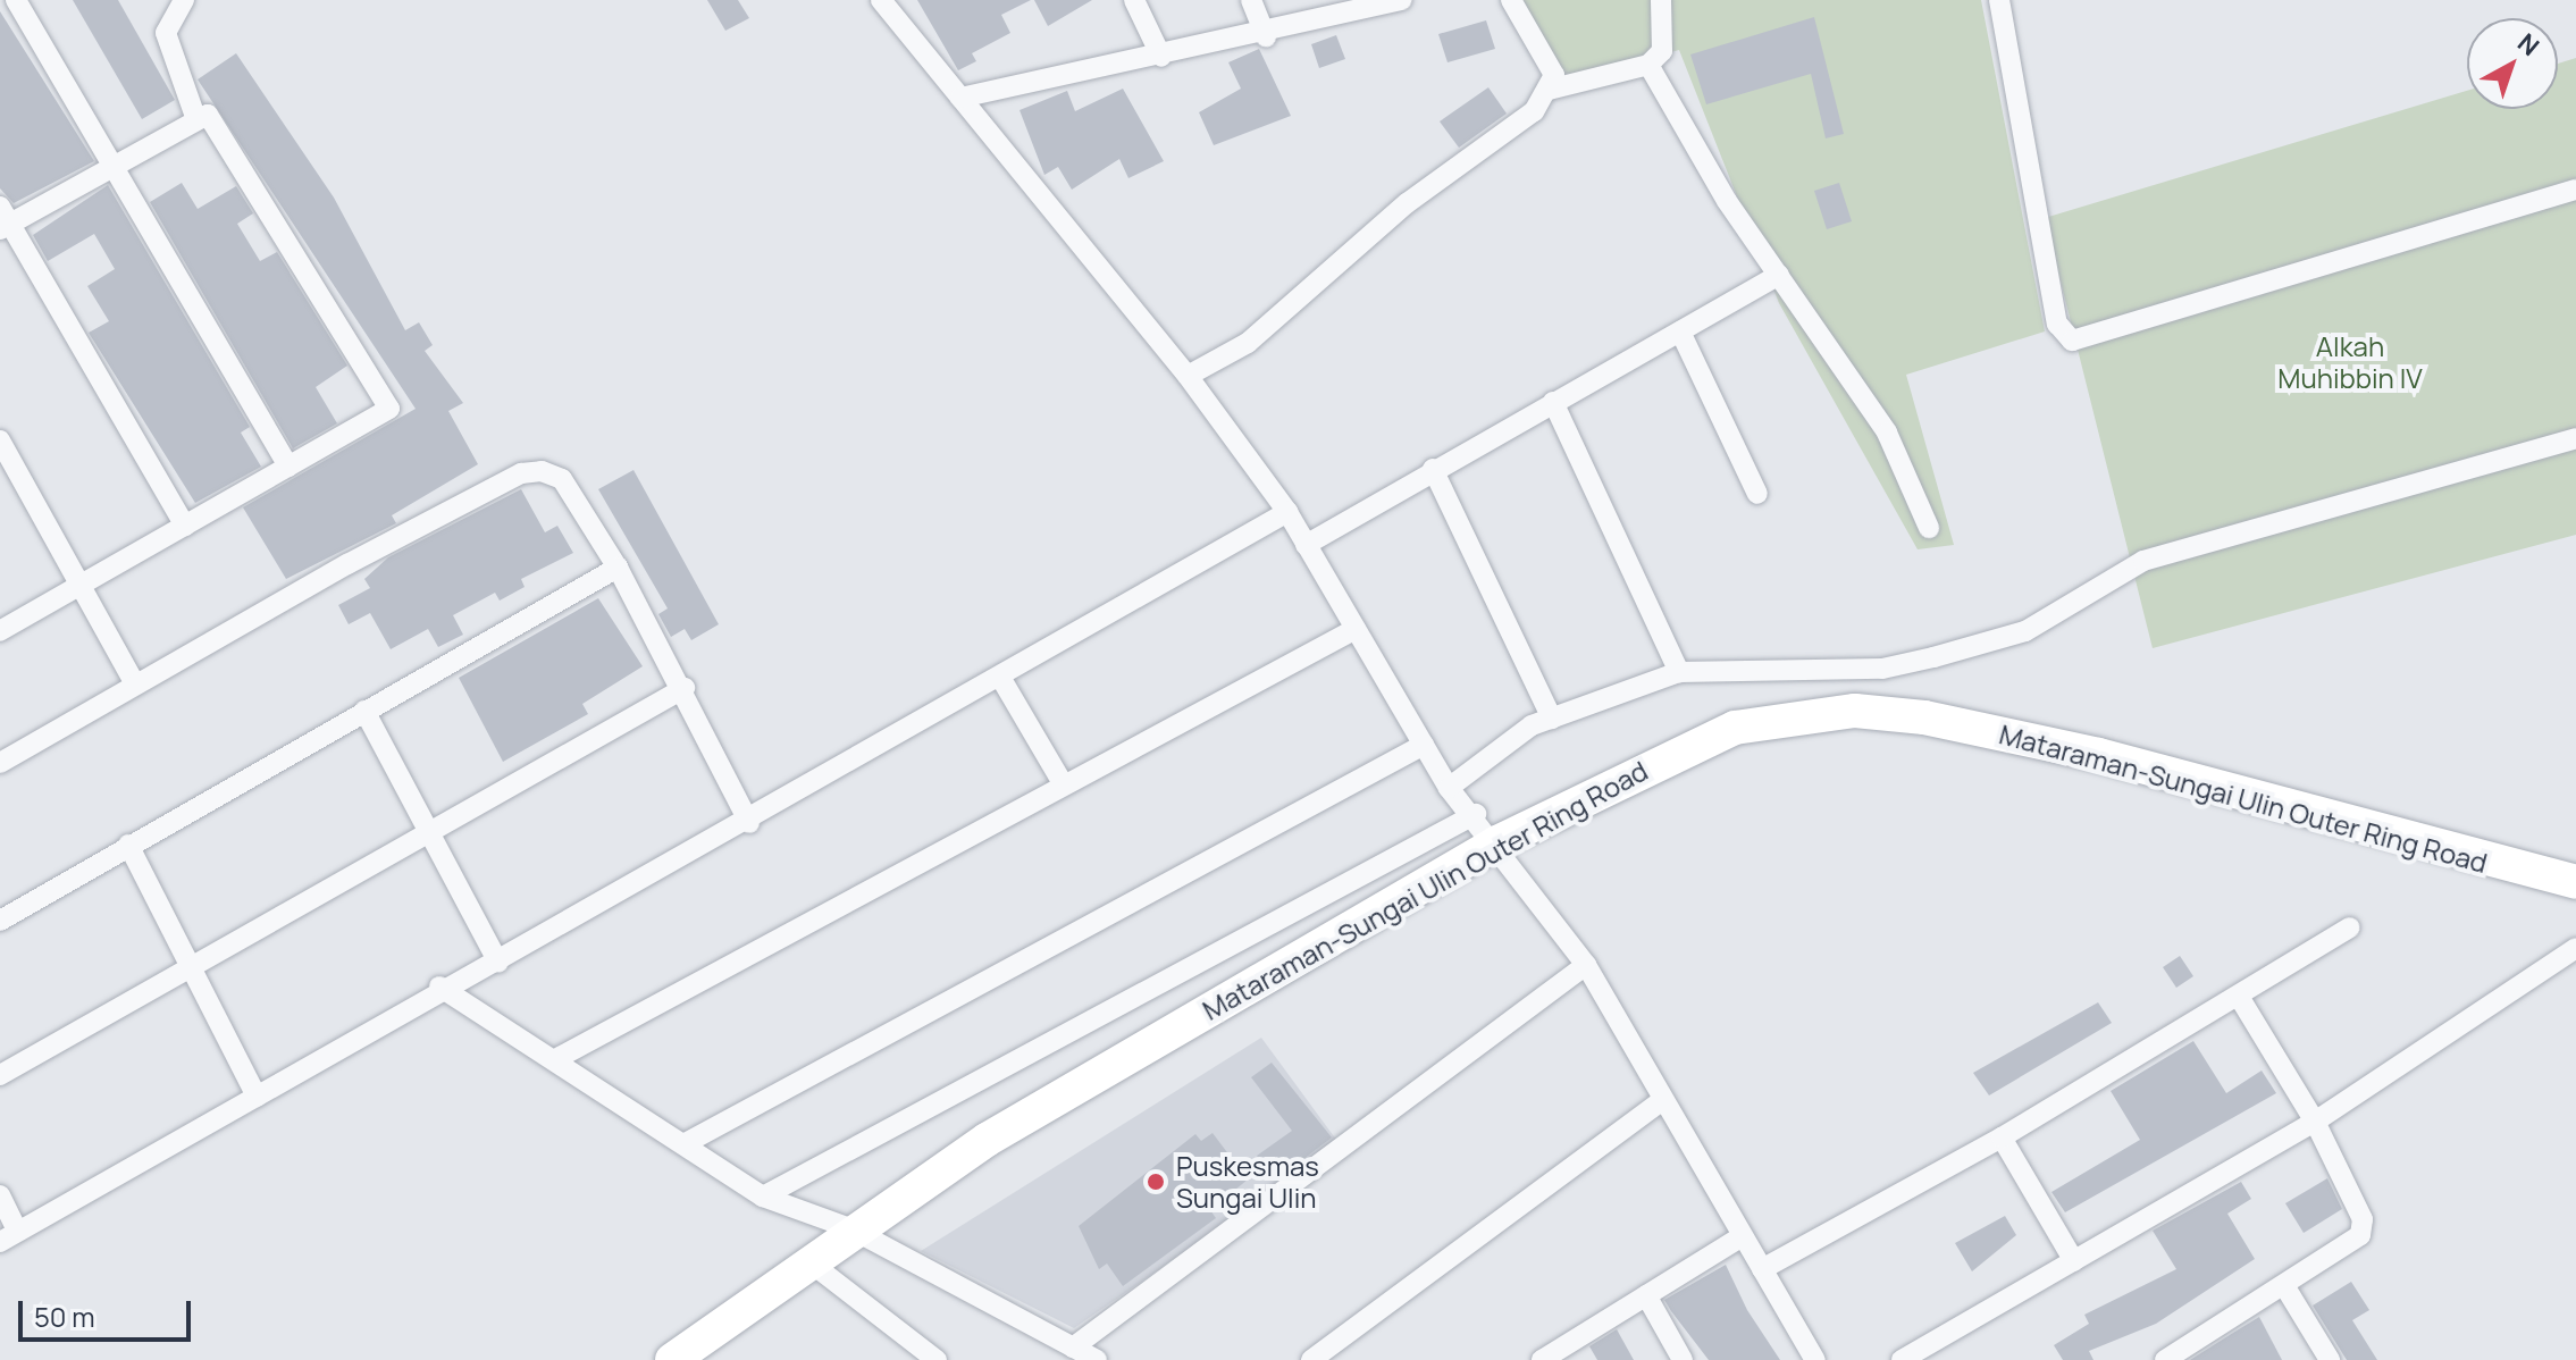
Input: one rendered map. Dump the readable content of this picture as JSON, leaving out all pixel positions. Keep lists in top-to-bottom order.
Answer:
{
  "streets": {
    "main road": ["Mataraman-Sungai Ulin Outer Ring Road"]
  },
  "parks": ["Alkah Muhibbin IV"],
  "places": ["Puskesmas Sungai Ulin"],
  "scale_bar": "50 m",
  "north": "top right"
}
